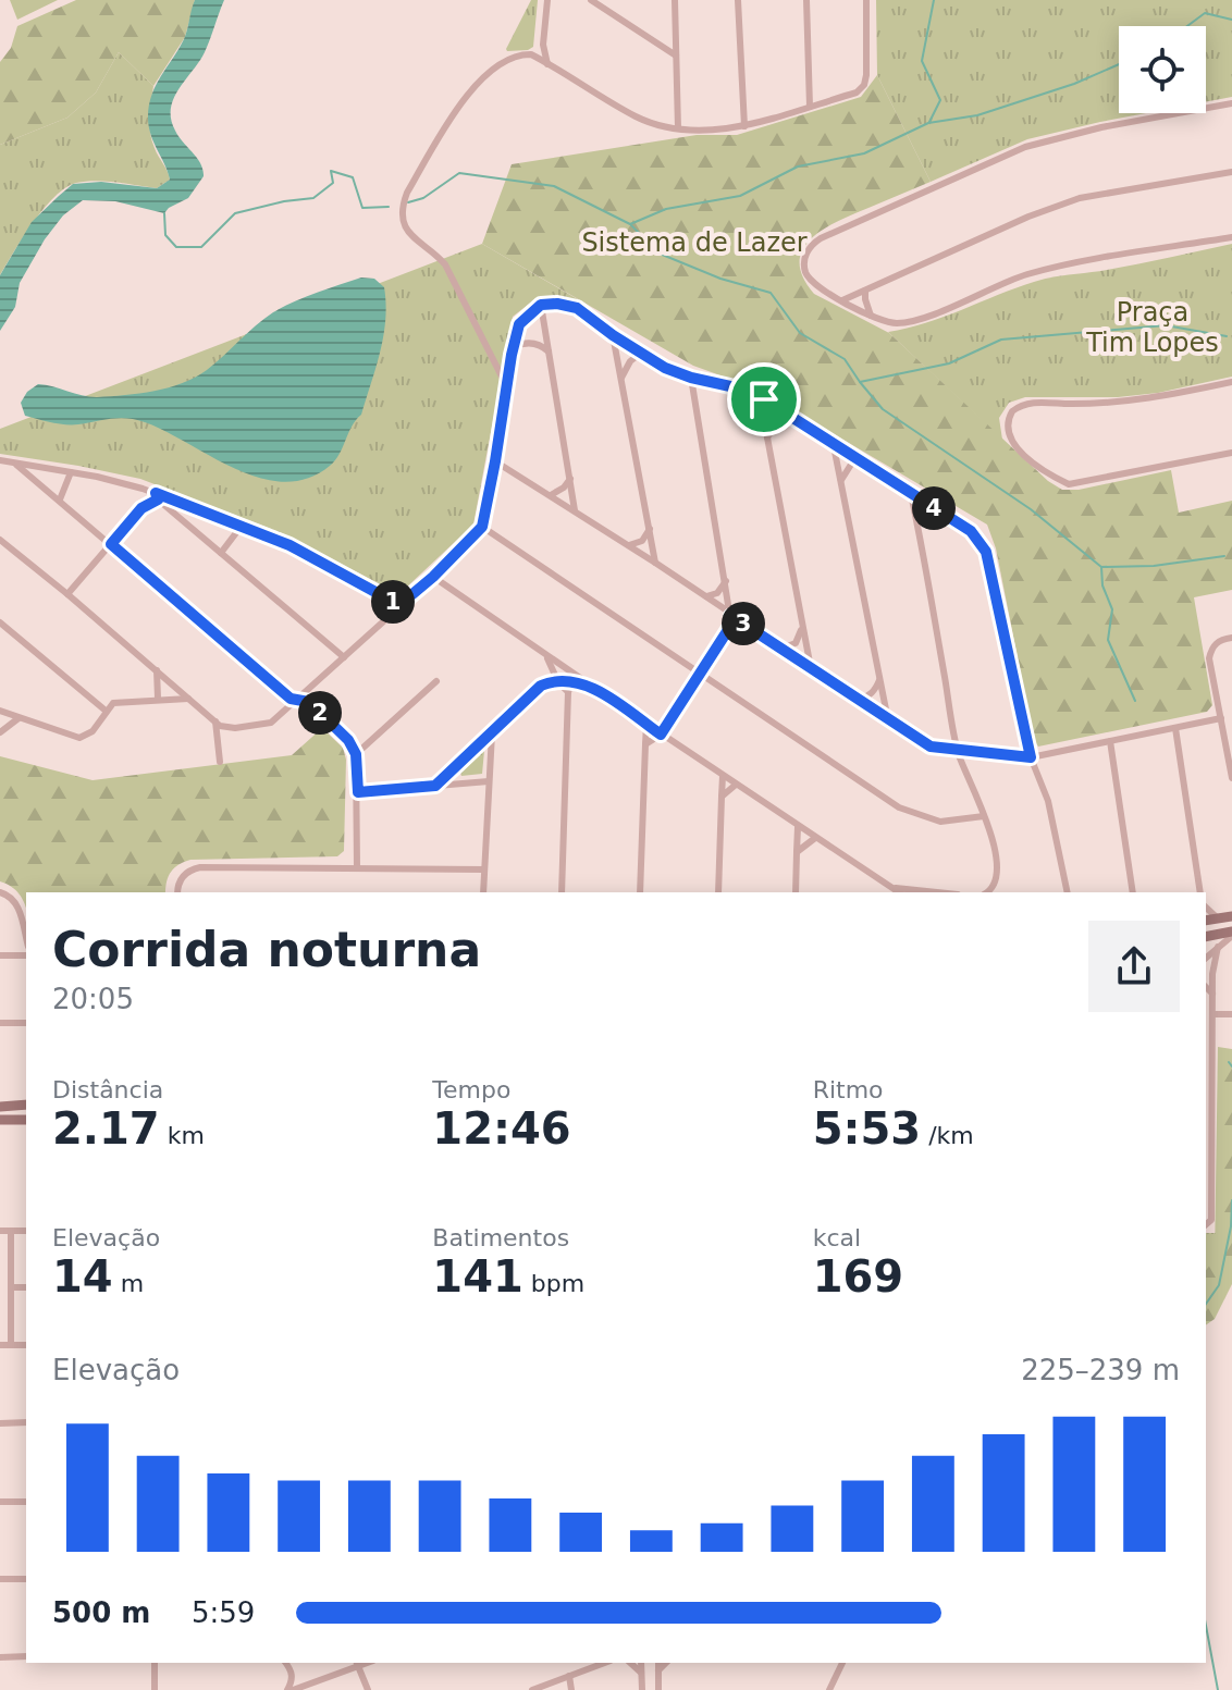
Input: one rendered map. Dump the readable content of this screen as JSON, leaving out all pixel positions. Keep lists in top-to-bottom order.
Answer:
{
  "parks": ["Sistema de Lazer", "Praça Tim Lopes"],
  "page": {
    "pins": [
      "4",
      "1",
      "3",
      "2"
    ],
    "heading": ["Corrida noturna", "20:05"],
    "stats": [
      ["Distância", "2.17 km"],
      ["Tempo", "12:46"],
      ["Ritmo", "5:53 /km"],
      ["Elevação", "14 m"],
      ["Batimentos", "141 bpm"],
      ["kcal", "169"]
    ],
    "chart": ["Elevação", "225–239 m"],
    "list": [
      {
        "name": "500 m",
        "note": "5:59"
      }
    ]
  }
}
